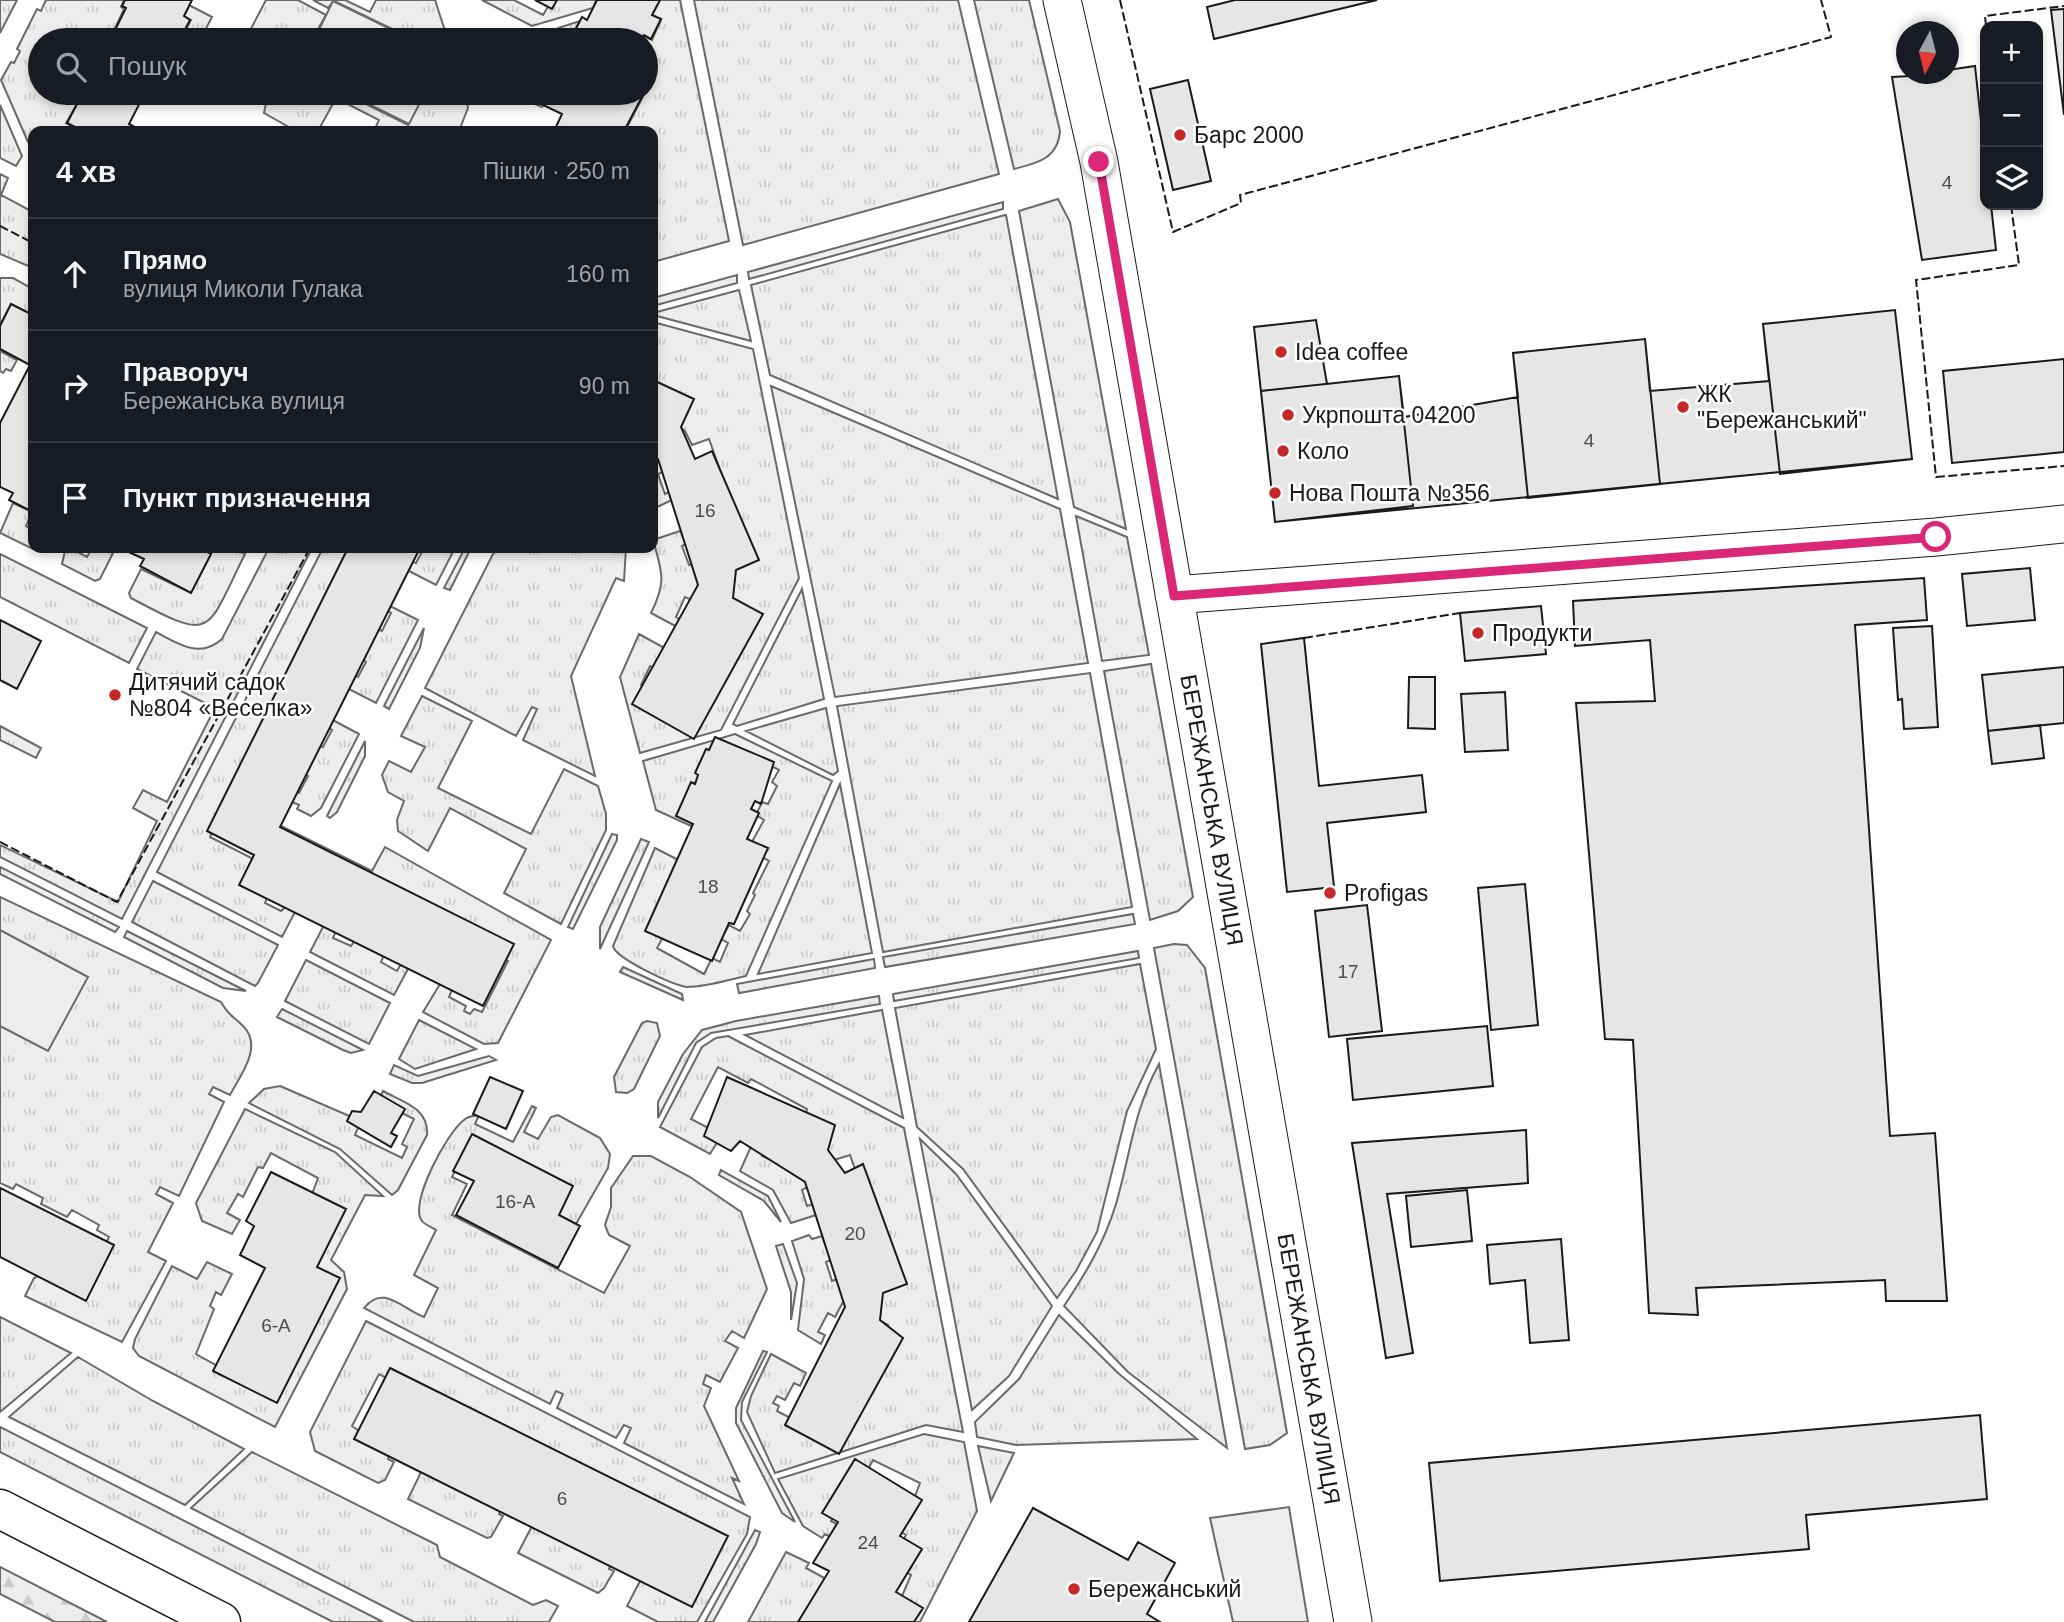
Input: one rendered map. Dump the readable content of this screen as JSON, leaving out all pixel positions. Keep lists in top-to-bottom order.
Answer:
{
  "streets": {
    "street": ["БЕРЕЖАНСЬКА ВУЛИЦЯ"]
  },
  "places": [
    "Барс 2000",
    "Idea coffee",
    "ЖК \"Бережанський\"",
    "Укрпошта 04200",
    "Коло",
    "Нова Пошта №356",
    "Продукти",
    "Дитячий садок №804 «Веселка»",
    "Profigas",
    "Бережанський"
  ],
  "house_numbers": [
    "4",
    "4",
    "16",
    "18",
    "17",
    "16-А",
    "20",
    "6-А",
    "6",
    "24"
  ],
  "north": "bottom",
  "page": {
    "map_buttons": ["+", "−"],
    "search": "Пошук",
    "heading": ["4 хв", "Пішки · 250 m"],
    "list": [
      ["Прямо", "вулиця Миколи Гулака", "160 m"],
      ["Праворуч", "Бережанська вулиця", "90 m"],
      "Пункт призначення"
    ]
  }
}
